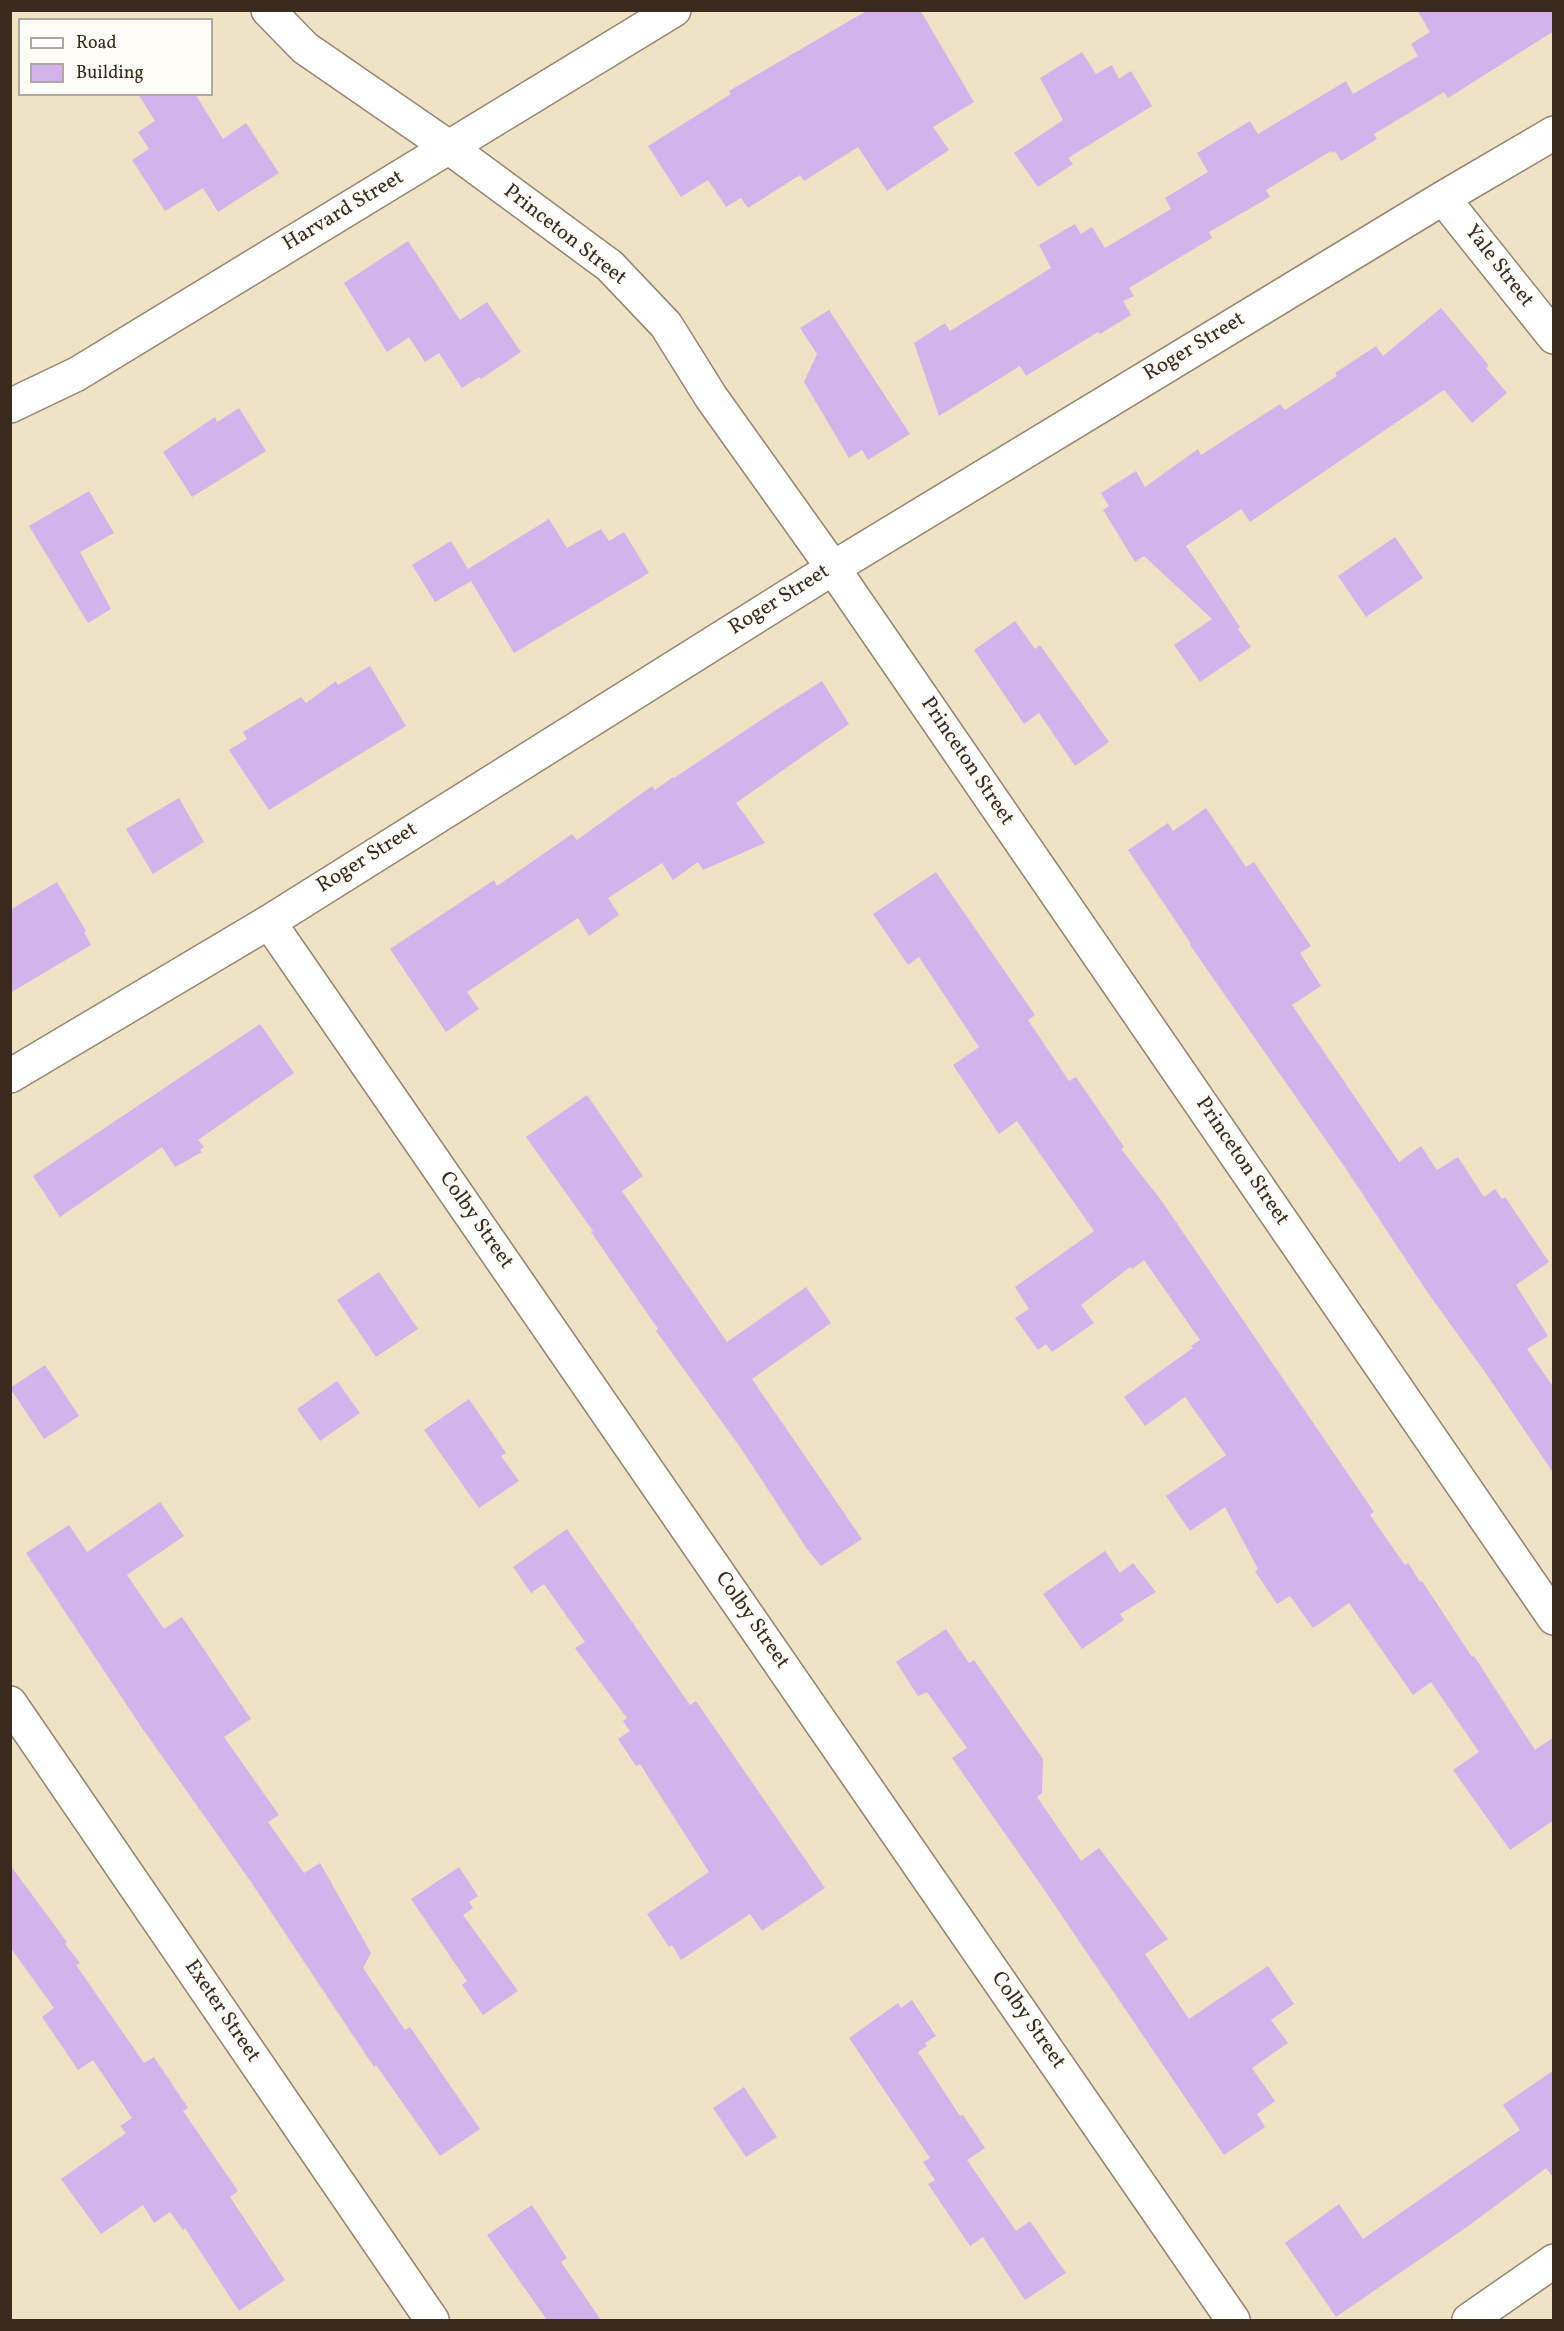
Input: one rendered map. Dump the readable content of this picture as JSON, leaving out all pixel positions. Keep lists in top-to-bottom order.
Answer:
{
  "streets": {
    "street": [
      "Harvard Street",
      "Princeton Street",
      "Yale Street",
      "Roger Street",
      "Colby Street",
      "Exeter Street"
    ]
  },
  "crossings": [
    ["Harvard Street", "Princeton Street"],
    ["Princeton Street", "Roger Street"],
    ["Yale Street", "Roger Street"],
    ["Roger Street", "Colby Street"]
  ],
  "legend": ["Road", "Building"]
}
